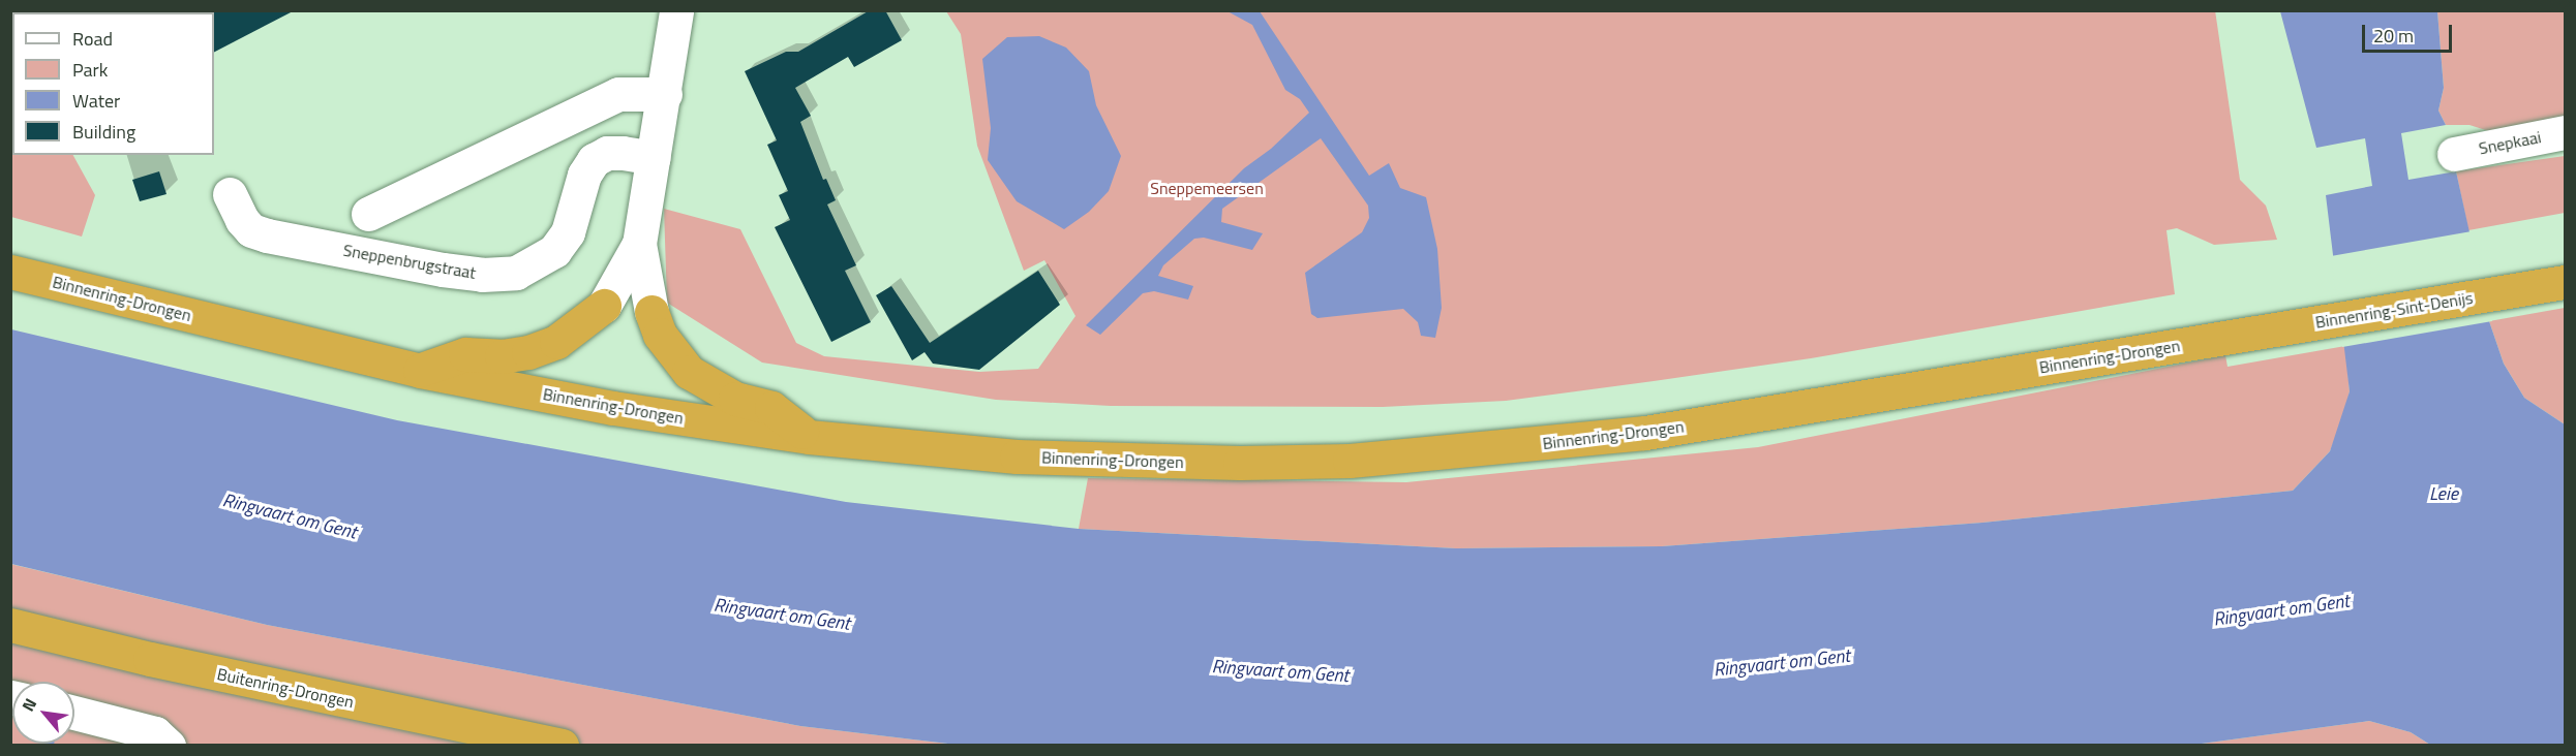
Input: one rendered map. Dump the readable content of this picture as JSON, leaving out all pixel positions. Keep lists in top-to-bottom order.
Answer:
{
  "streets": {
    "highway": ["Binnenring-Drongen", "Binnenring-Sint-Denijs", "Buitenring-Drongen"],
    "street": ["Snepkaai", "Sneppenbrugstraat"]
  },
  "crossings": [
    ["Binnenring-Drongen", "Binnenring-Sint-Denijs"]
  ],
  "water": ["Leie", "Ringvaart om Gent"],
  "parks": ["Sneppemeersen"],
  "legend": [
    "Road",
    "Park",
    "Water",
    "Building"
  ],
  "scale_bar": "20 m",
  "north": "top left"
}
